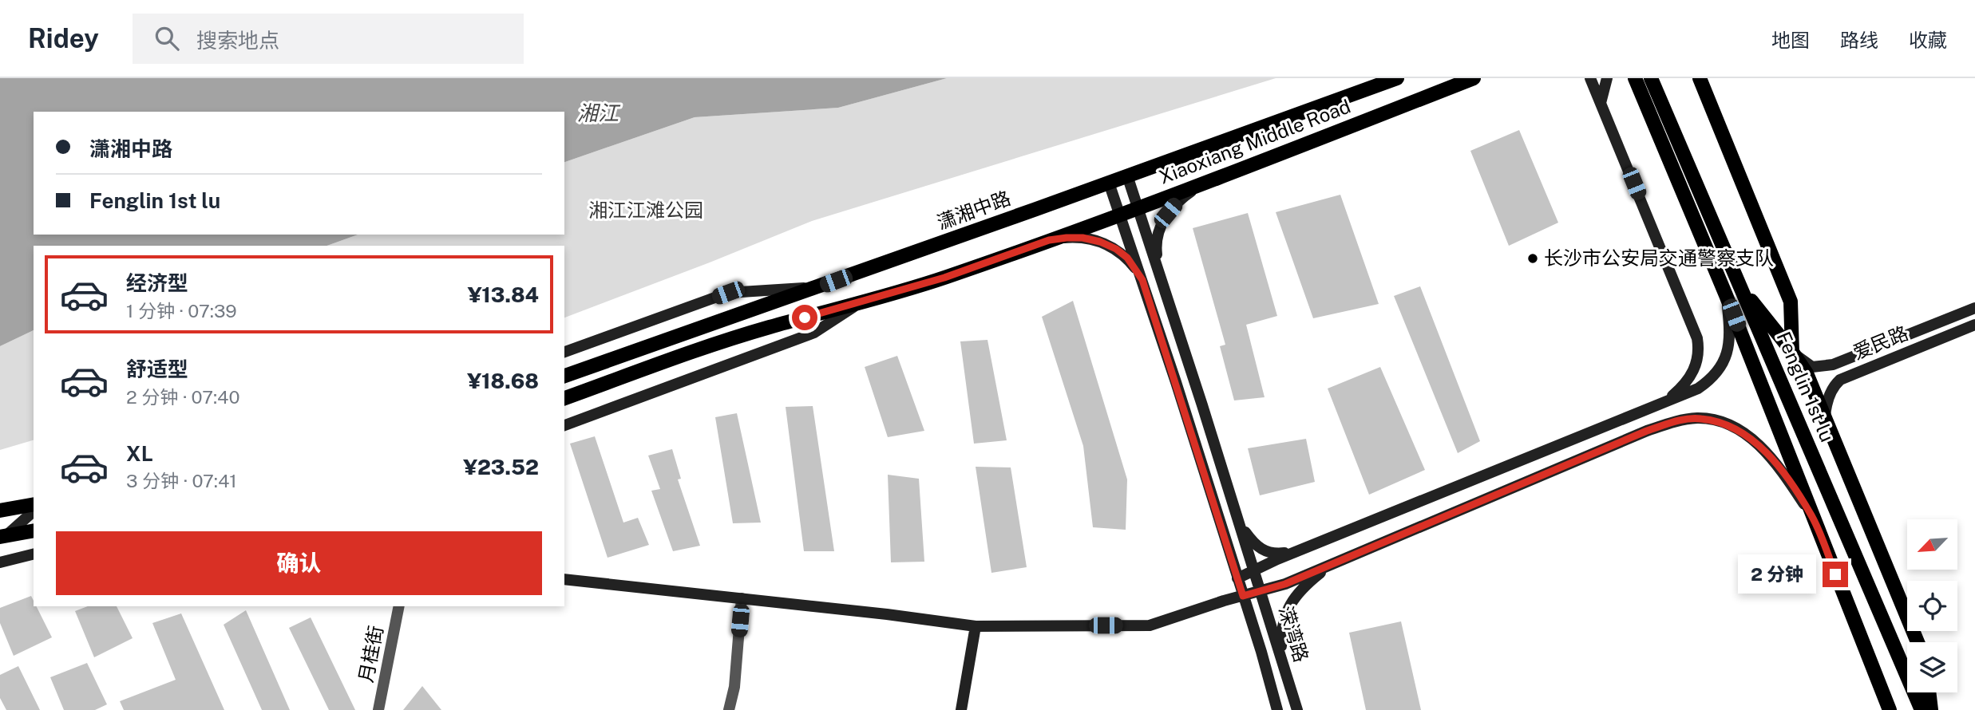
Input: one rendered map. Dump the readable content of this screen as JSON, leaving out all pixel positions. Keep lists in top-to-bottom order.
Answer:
{
  "streets": {
    "main road": [
      "Xiaoxiang Middle Road",
      "潇湘中路",
      "爱民路",
      "Fenglin 1st lu",
      "溁湾路"
    ],
    "street": ["月桂街"]
  },
  "water": ["湘江"],
  "parks": ["湘江江滩公园"],
  "places": ["长沙市公安局交通警察支队"],
  "north": "bottom left",
  "page": {
    "header": "Ridey",
    "search": "搜索地点",
    "nav": ["地图", "路线", "收藏"],
    "banner": ["潇湘中路", "Fenglin 1st lu"],
    "list": [
      {
        "name": "经济型",
        "note": "1 分钟 · 07:39",
        "value": "¥13.84"
      },
      {
        "name": "舒适型",
        "note": "2 分钟 · 07:40",
        "value": "¥18.68"
      },
      {
        "name": "XL",
        "note": "3 分钟 · 07:41",
        "value": "¥23.52"
      }
    ],
    "buttons": "确认",
    "bubble": "2 分钟"
  }
}
